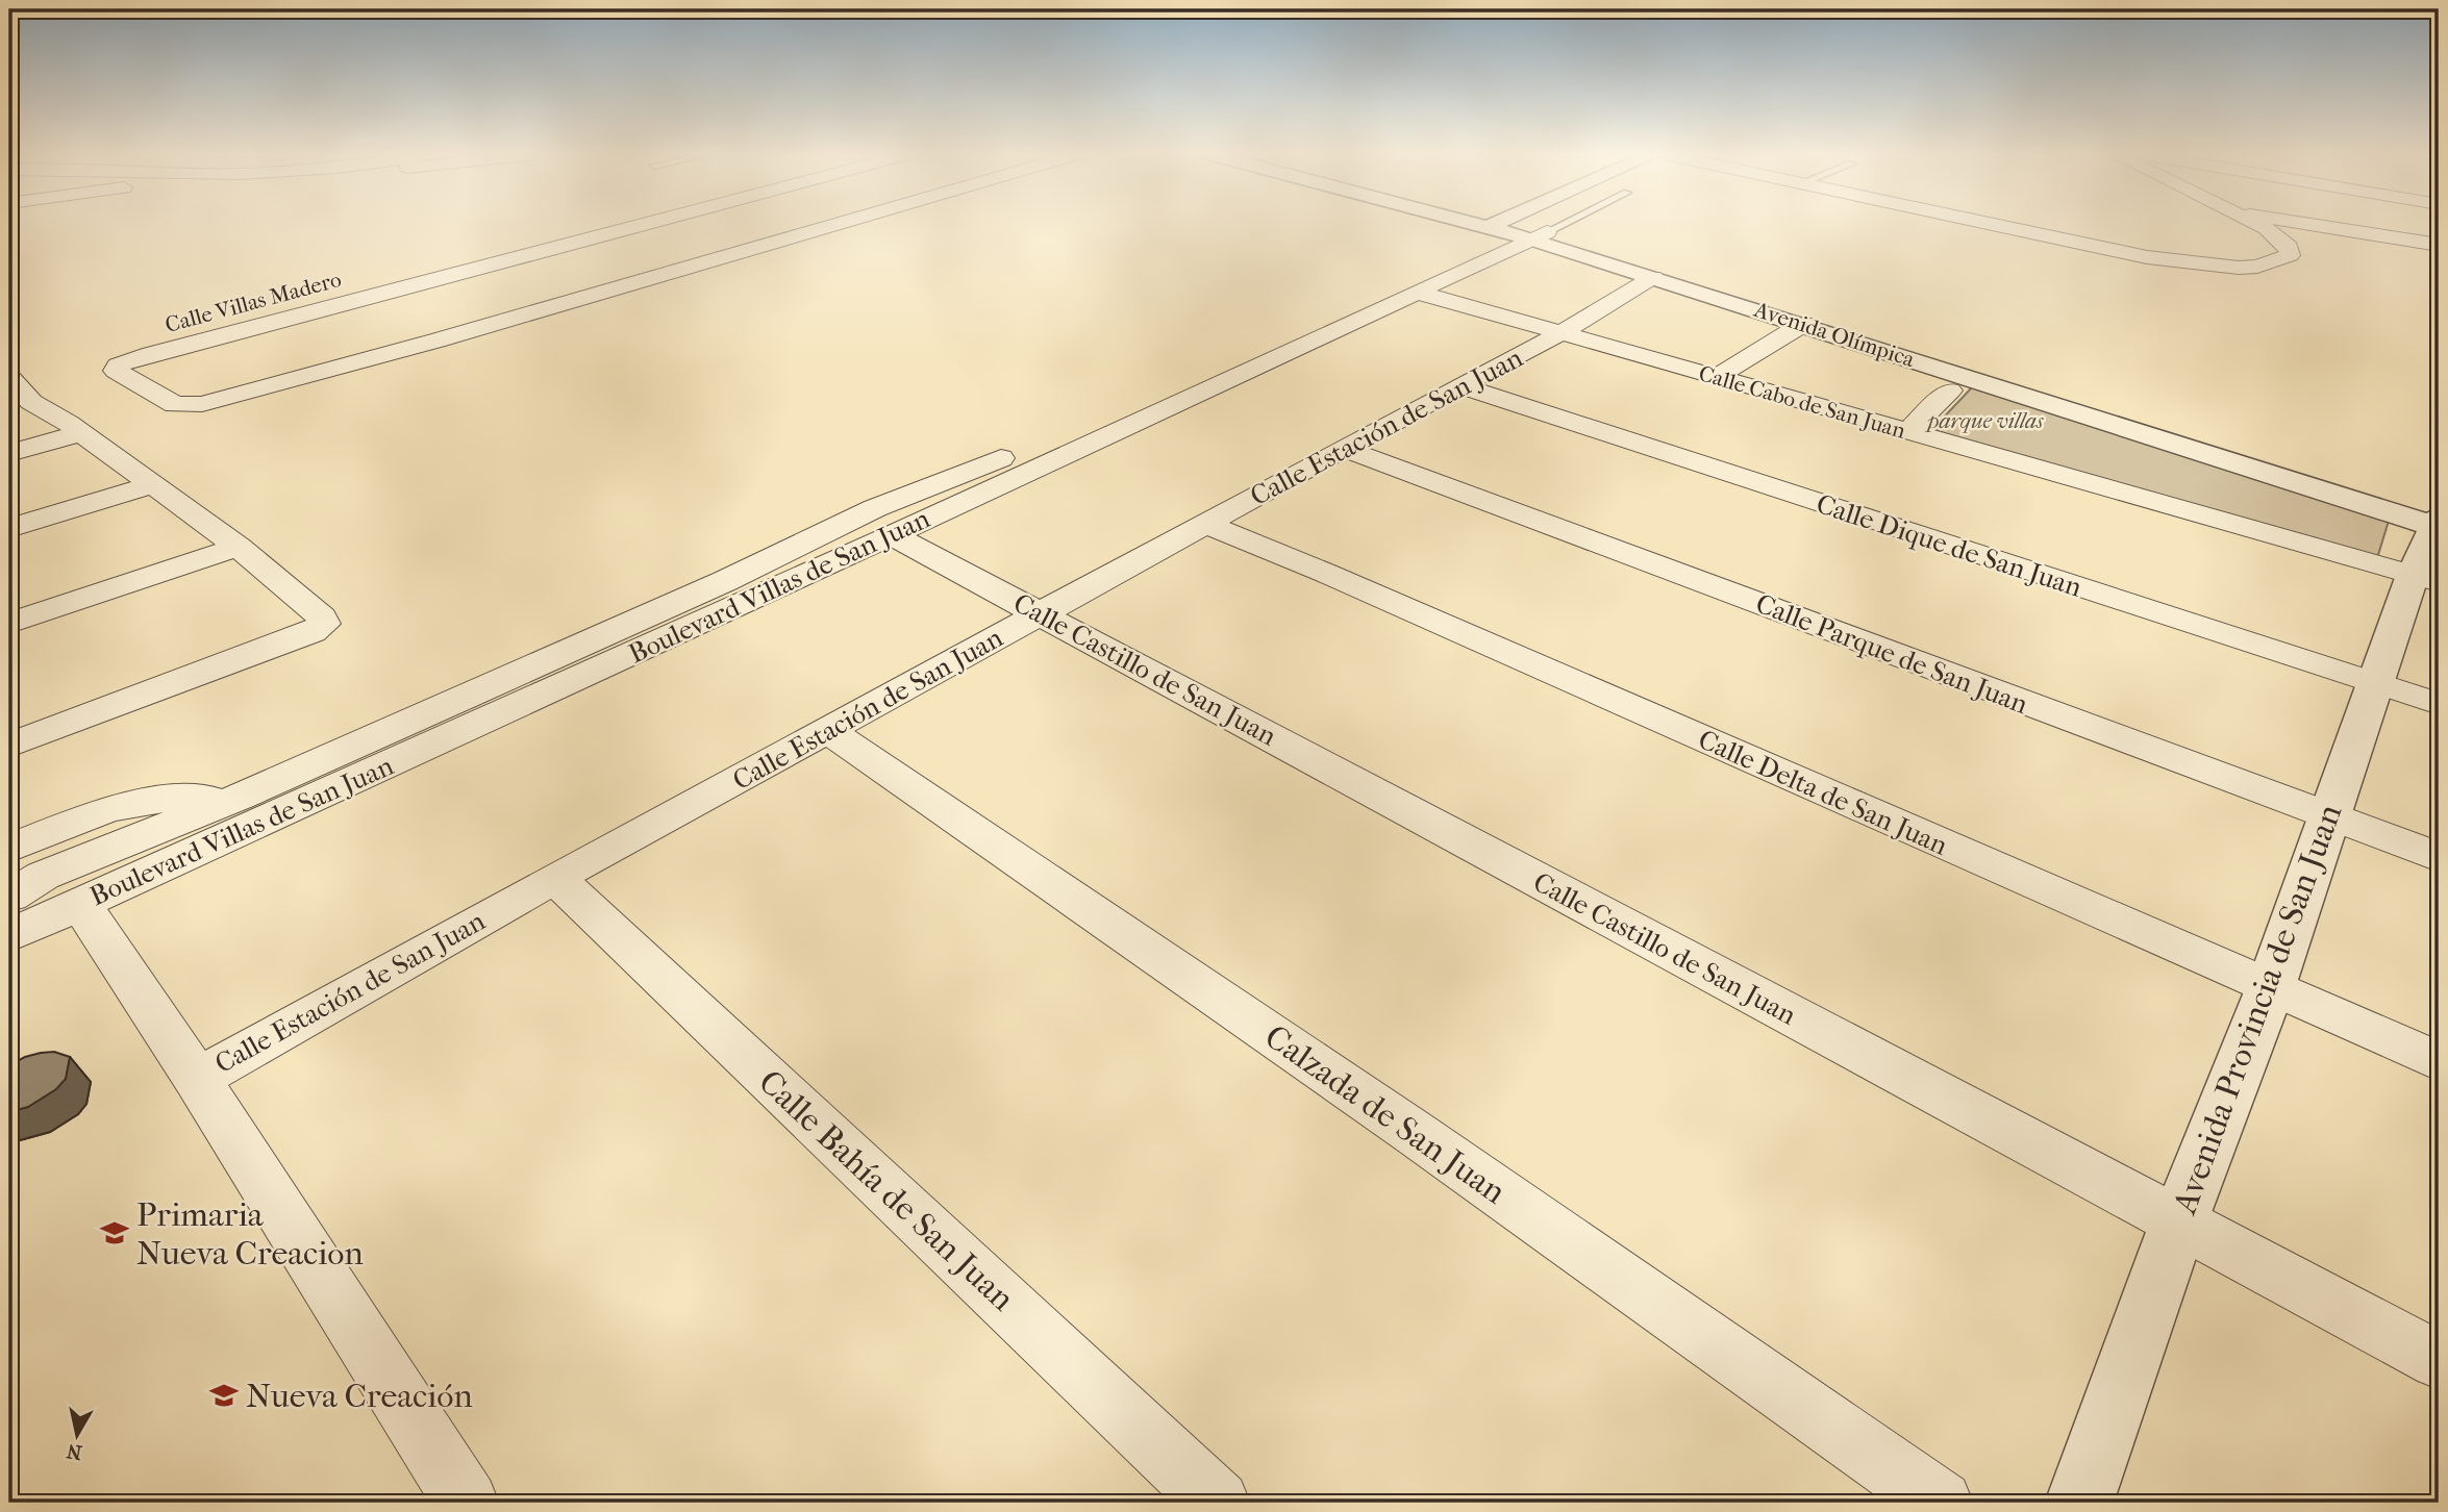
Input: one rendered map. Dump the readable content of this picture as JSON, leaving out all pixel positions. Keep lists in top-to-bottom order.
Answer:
{
  "streets": {
    "street": [
      "Calle Villas Madero",
      "Avenida Olímpica",
      "Calle Cabo de San Juan",
      "Calle Estación de San Juan",
      "Calle Dique de San Juan",
      "Boulevard Villas de San Juan",
      "Calle Parque de San Juan",
      "Calle Castillo de San Juan",
      "Calle Delta de San Juan",
      "Avenida Provincia de San Juan",
      "Calzada de San Juan",
      "Calle Bahía de San Juan"
    ]
  },
  "crossings": [
    ["Avenida Olímpica", "Calle Estación de San Juan"],
    ["Avenida Olímpica", "Boulevard Villas de San Juan"],
    ["Avenida Olímpica", "Avenida Provincia de San Juan"],
    ["Calle Cabo de San Juan", "Calle Estación de San Juan"],
    ["Calle Cabo de San Juan", "Boulevard Villas de San Juan"],
    ["Calle Cabo de San Juan", "Avenida Provincia de San Juan"],
    ["Calle Estación de San Juan", "Calle Dique de San Juan"],
    ["Calle Estación de San Juan", "Calle Parque de San Juan"],
    ["Calle Estación de San Juan", "Calle Castillo de San Juan"],
    ["Calle Estación de San Juan", "Calle Delta de San Juan"],
    ["Calle Estación de San Juan", "Calzada de San Juan"],
    ["Calle Estación de San Juan", "Calle Bahía de San Juan"],
    ["Calle Dique de San Juan", "Avenida Provincia de San Juan"],
    ["Boulevard Villas de San Juan", "Calle Castillo de San Juan"],
    ["Calle Parque de San Juan", "Avenida Provincia de San Juan"],
    ["Calle Castillo de San Juan", "Avenida Provincia de San Juan"],
    ["Calle Delta de San Juan", "Avenida Provincia de San Juan"]
  ],
  "parks": ["parque villas"],
  "places": {
    "school or university": ["Primaria Nueva Creacion", "Nueva Creación"]
  },
  "north": "bottom"
}
